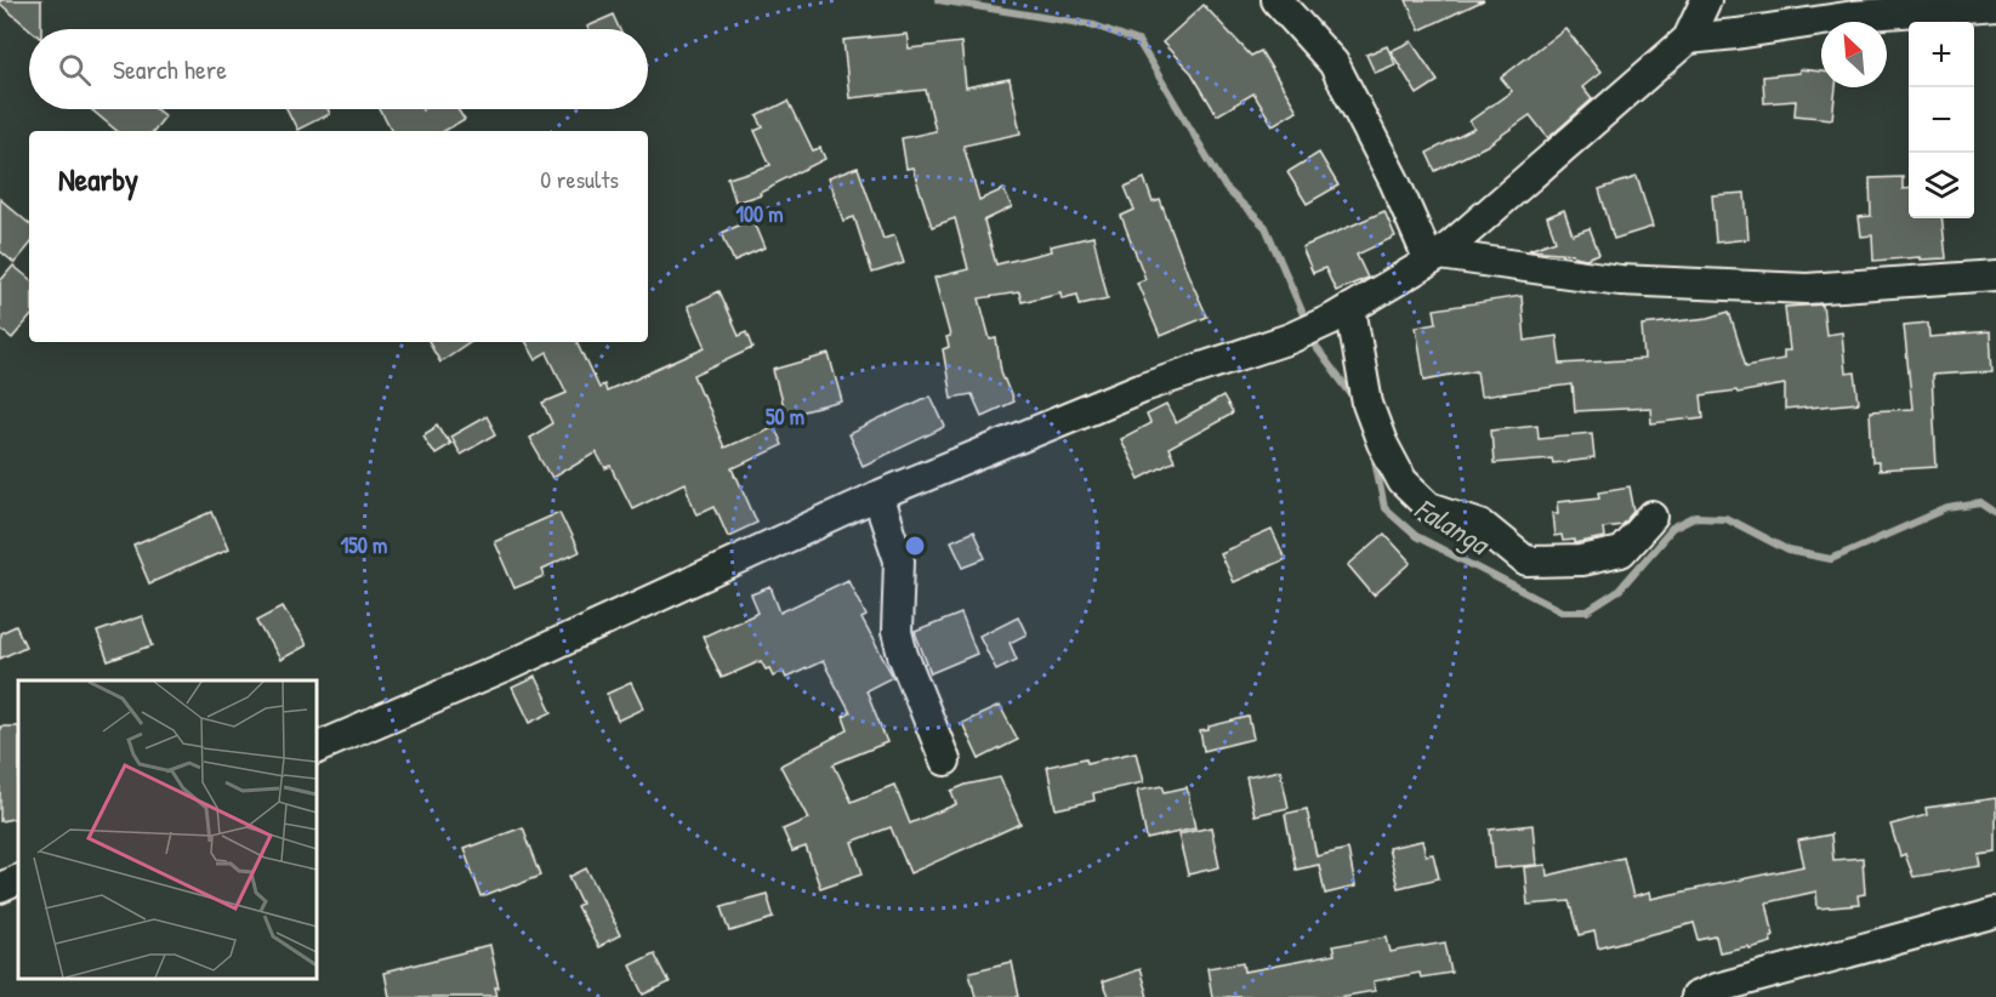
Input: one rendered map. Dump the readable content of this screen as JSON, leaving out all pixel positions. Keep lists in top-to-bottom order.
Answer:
{
  "water": ["Falanga"],
  "north": "top left",
  "page": {
    "map_buttons": ["+", "−"],
    "search": "Search here",
    "heading": ["Nearby", "0 results"]
  },
  "rings": ["100 m", "50 m", "150 m"]
}
